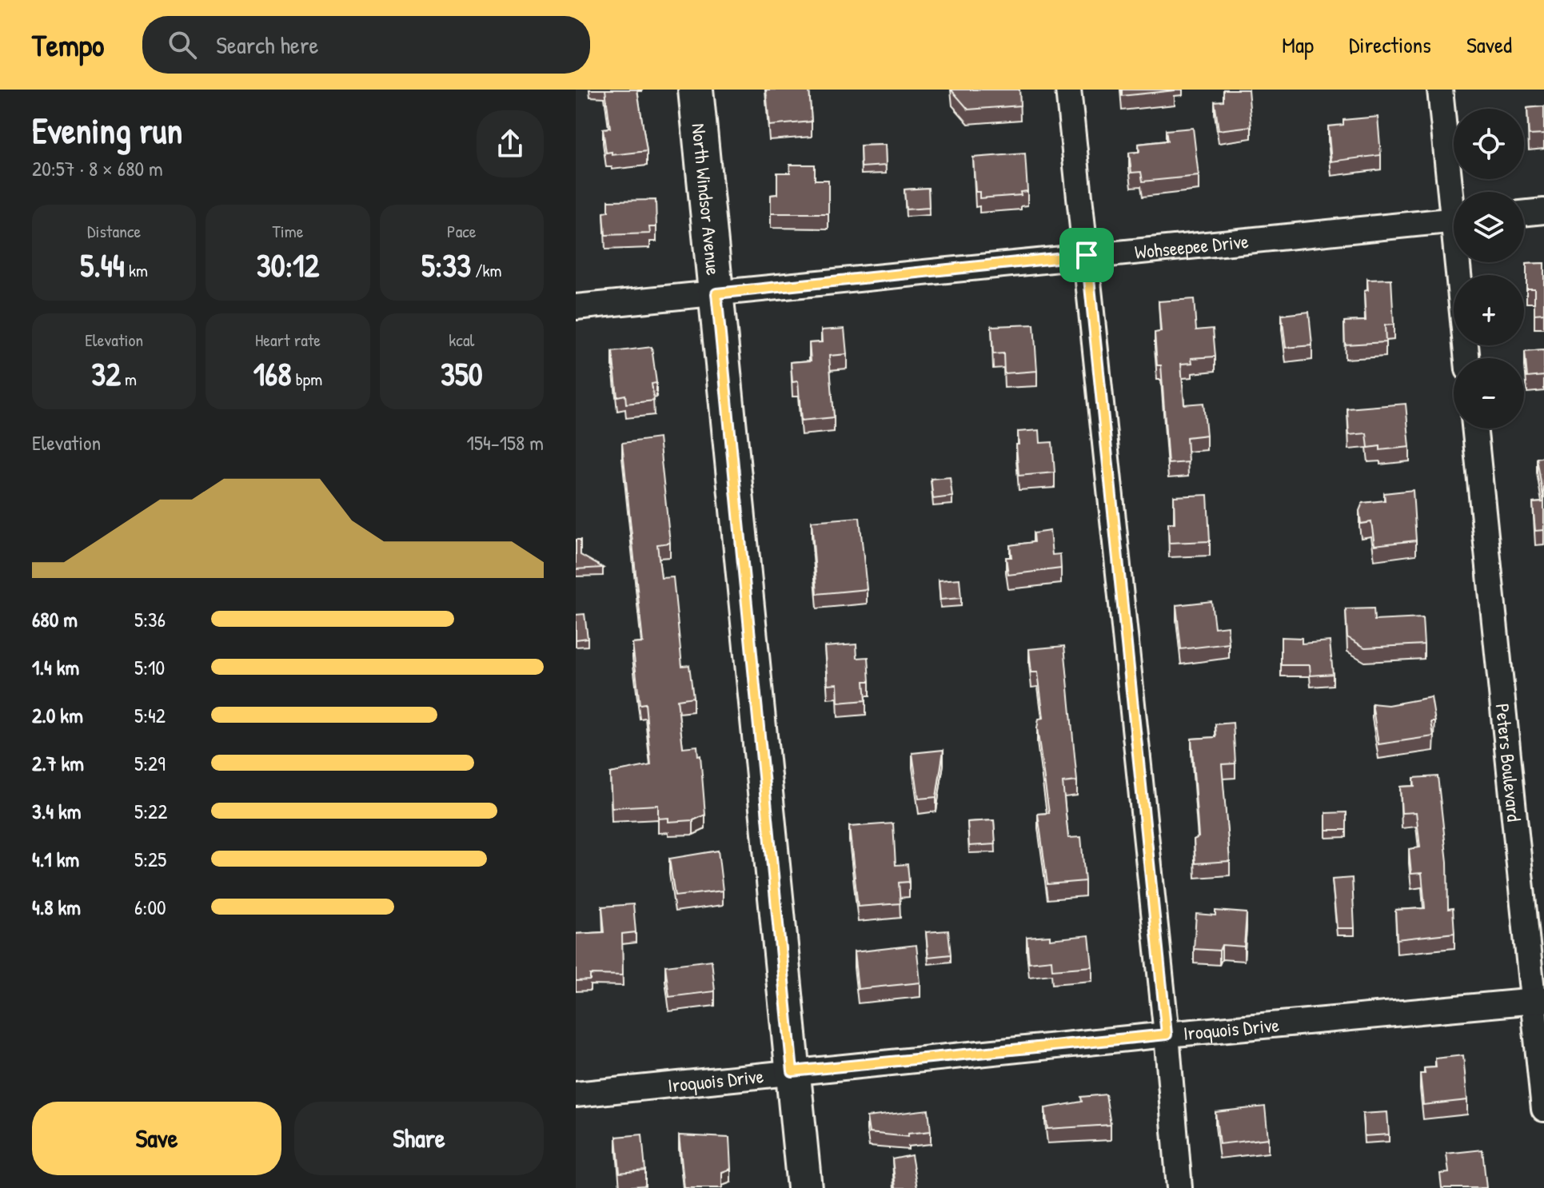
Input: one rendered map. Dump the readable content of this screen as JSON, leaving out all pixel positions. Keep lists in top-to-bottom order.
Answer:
{
  "streets": {
    "street": [
      "North Windsor Avenue",
      "Wohseepee Drive",
      "Peters Boulevard",
      "Iroquois Drive"
    ]
  },
  "crossings": [
    ["North Windsor Avenue", "Wohseepee Drive"],
    ["North Windsor Avenue", "Iroquois Drive"],
    ["Peters Boulevard", "Iroquois Drive"]
  ],
  "page": {
    "header": "Tempo",
    "search": "Search here",
    "nav": ["Map", "Directions", "Saved"],
    "heading": ["Evening run", "20:57 · 8 × 680 m"],
    "map_buttons": ["+", "−"],
    "stats": [
      ["Distance", "5.44 km"],
      ["Time", "30:12"],
      ["Pace", "5:33 /km"],
      ["Elevation", "32 m"],
      ["Heart rate", "168 bpm"],
      ["kcal", "350"]
    ],
    "chart": ["Elevation", "154–158 m"],
    "list": [
      {
        "name": "680 m",
        "note": "5:36"
      },
      {
        "name": "1.4 km",
        "note": "5:10"
      },
      {
        "name": "2.0 km",
        "note": "5:42"
      },
      {
        "name": "2.7 km",
        "note": "5:29"
      },
      {
        "name": "3.4 km",
        "note": "5:22"
      },
      {
        "name": "4.1 km",
        "note": "5:25"
      },
      {
        "name": "4.8 km",
        "note": "6:00"
      }
    ],
    "buttons": ["Save", "Share"]
  }
}
